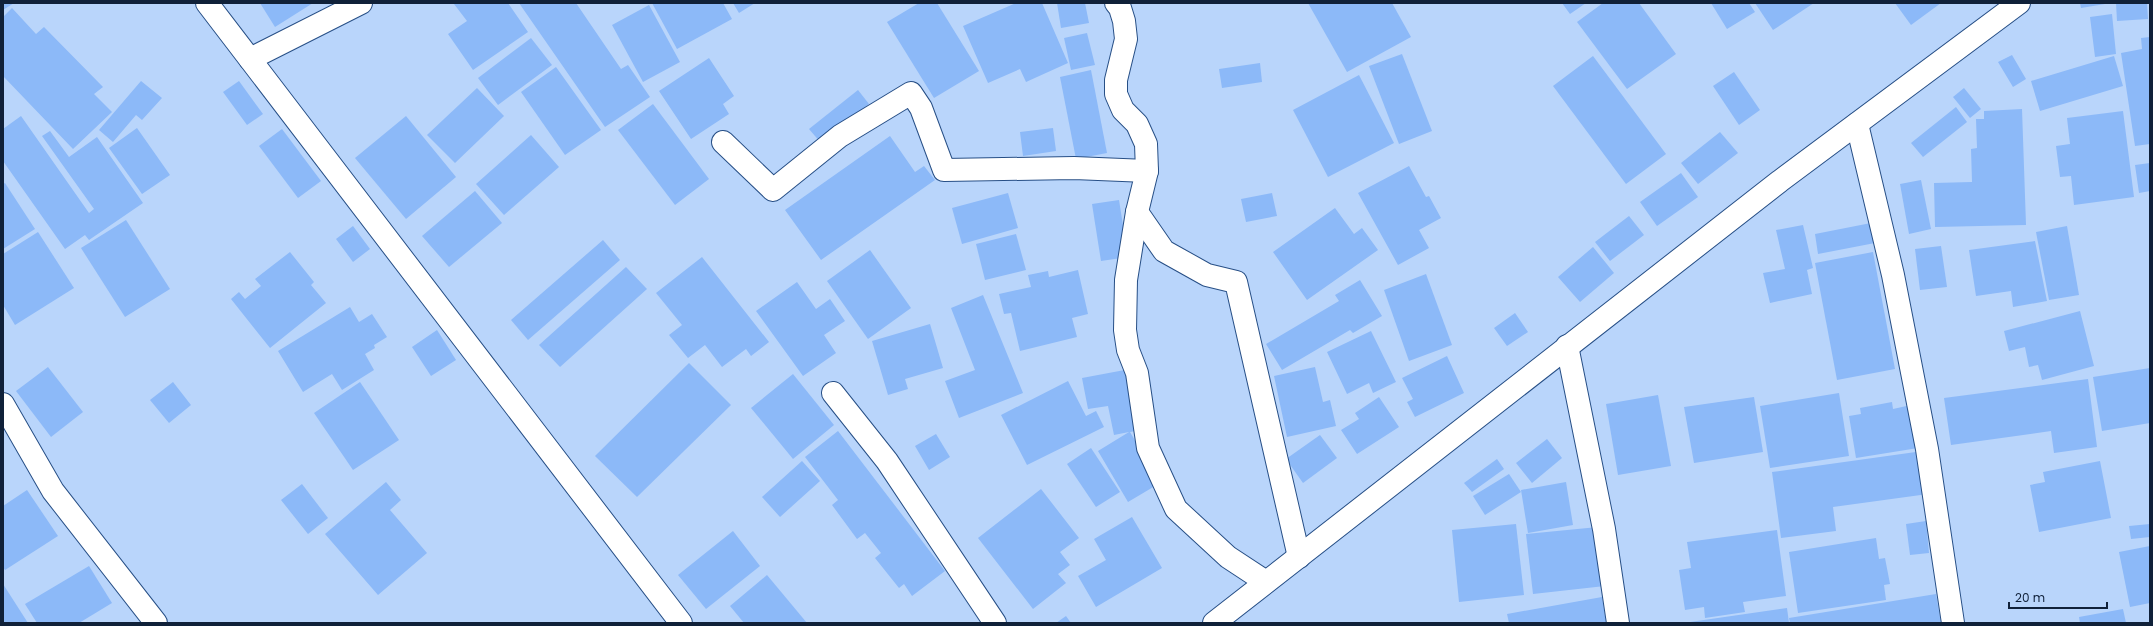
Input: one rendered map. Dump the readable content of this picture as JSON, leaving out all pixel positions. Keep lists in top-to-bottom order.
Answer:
{
  "scale_bar": "20 m"
}
